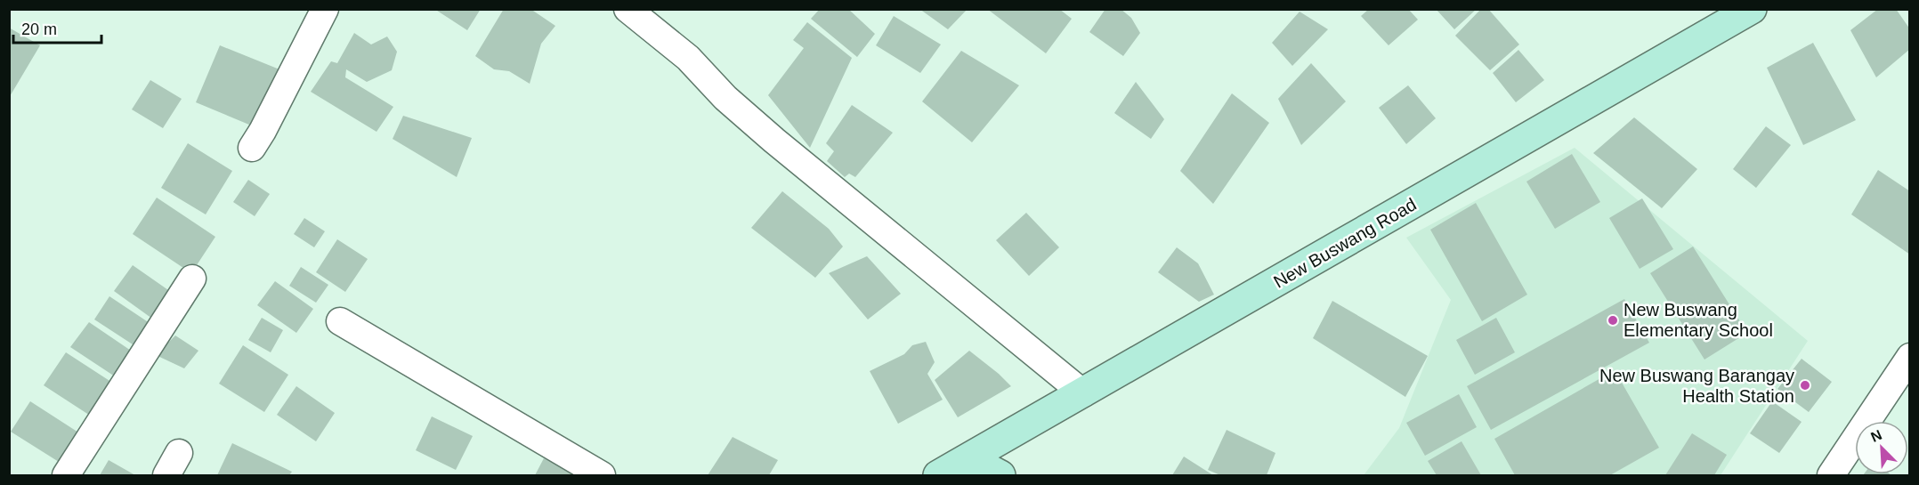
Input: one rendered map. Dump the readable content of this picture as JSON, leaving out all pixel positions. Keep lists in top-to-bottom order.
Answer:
{
  "streets": {
    "street": ["New Buswang Road"]
  },
  "places": ["New Buswang Elementary School", "New Buswang Barangay Health Station"],
  "scale_bar": "20 m",
  "north": "top left"
}
